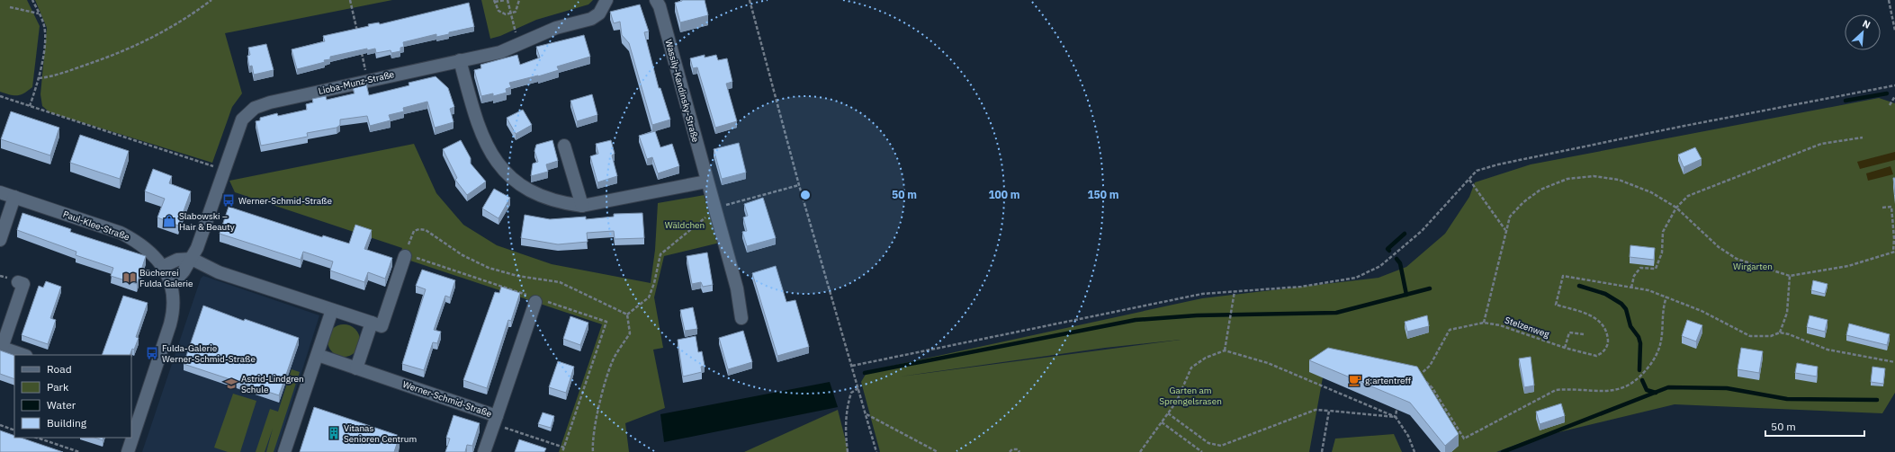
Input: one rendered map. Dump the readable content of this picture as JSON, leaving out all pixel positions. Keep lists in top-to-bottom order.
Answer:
{
  "streets": {
    "street": [
      "Lioba-Munz-Straße",
      "Wassily-Kandinsky-Straße",
      "Paul-Klee-Straße",
      "Werner-Schmid-Straße"
    ],
    "path": ["Stelzenweg"]
  },
  "crossings": [
    ["Lioba-Munz-Straße", "Paul-Klee-Straße"]
  ],
  "parks": ["Wäldchen", "Wirgarten", "Garten am Sprengelsrasen"],
  "places": {
    "bus stop": ["Werner-Schmid-Straße", "Fulda-Galerie Werner-Schmid-Straße"],
    "shop": ["Slabowski – Hair & Beauty"],
    "library": ["Bücherrei Fulda Galerie"],
    "cafe": ["g:artentreff"],
    "school or university": ["Astrid-Lindgren Schule"],
    "building": ["Vitanas Senioren Centrum"]
  },
  "legend": [
    "Road",
    "Park",
    "Water",
    "Building"
  ],
  "scale_bar": "50 m",
  "north": "top right",
  "rings": ["50 m", "100 m", "150 m"]
}
